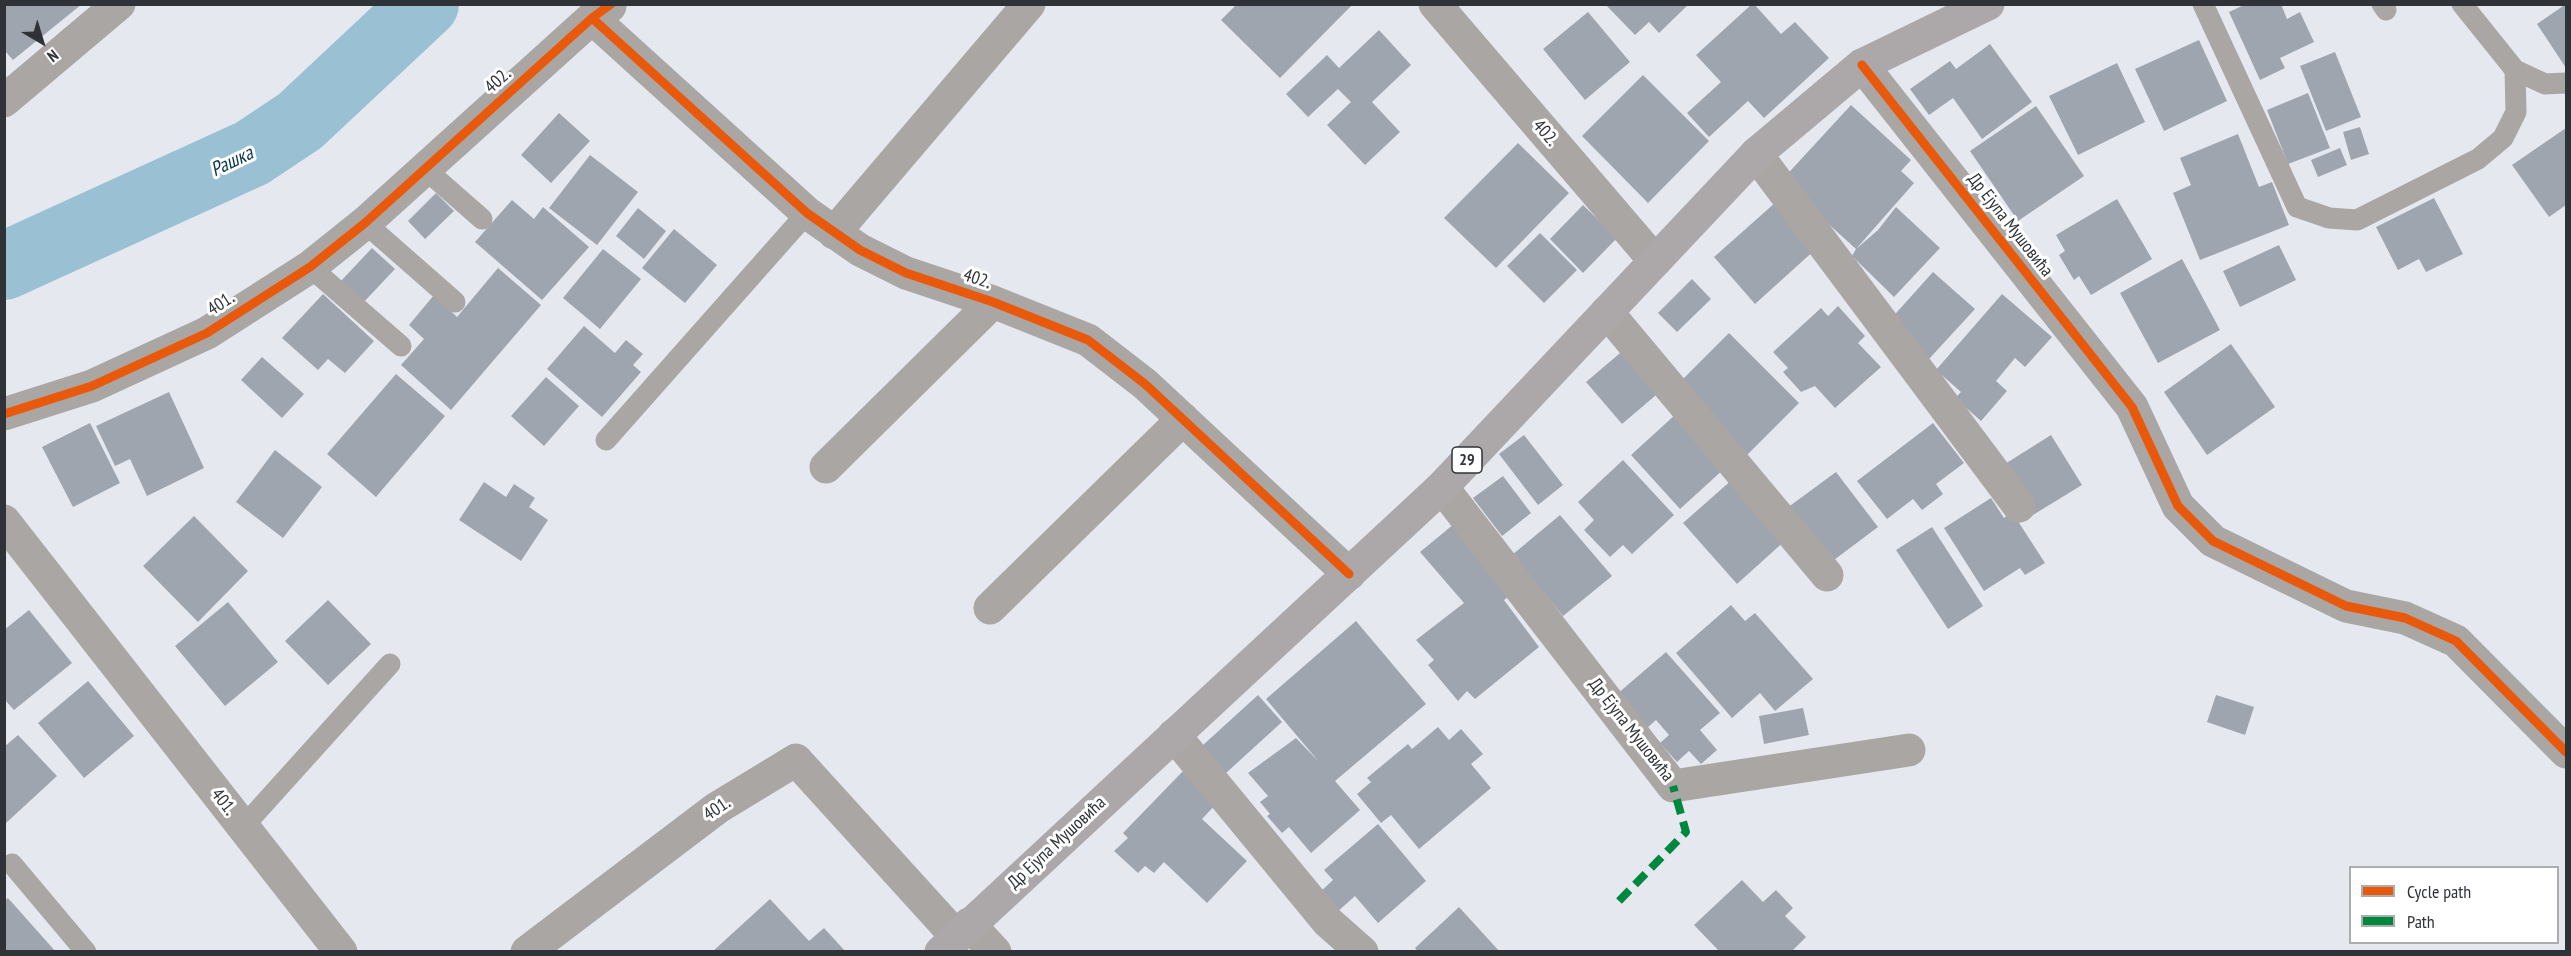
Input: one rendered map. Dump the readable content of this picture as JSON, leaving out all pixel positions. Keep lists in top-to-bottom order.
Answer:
{
  "streets": {
    "main road": ["Др Ејупа Мушовића", "29"],
    "street": ["402.", "401."]
  },
  "crossings": [
    ["402.", "Др Ејупа Мушовића"],
    ["402.", "401."],
    ["Др Ејупа Мушовића", "401."]
  ],
  "water": ["Рашка"],
  "legend": ["Cycle path", "Path"],
  "north": "bottom right"
}
